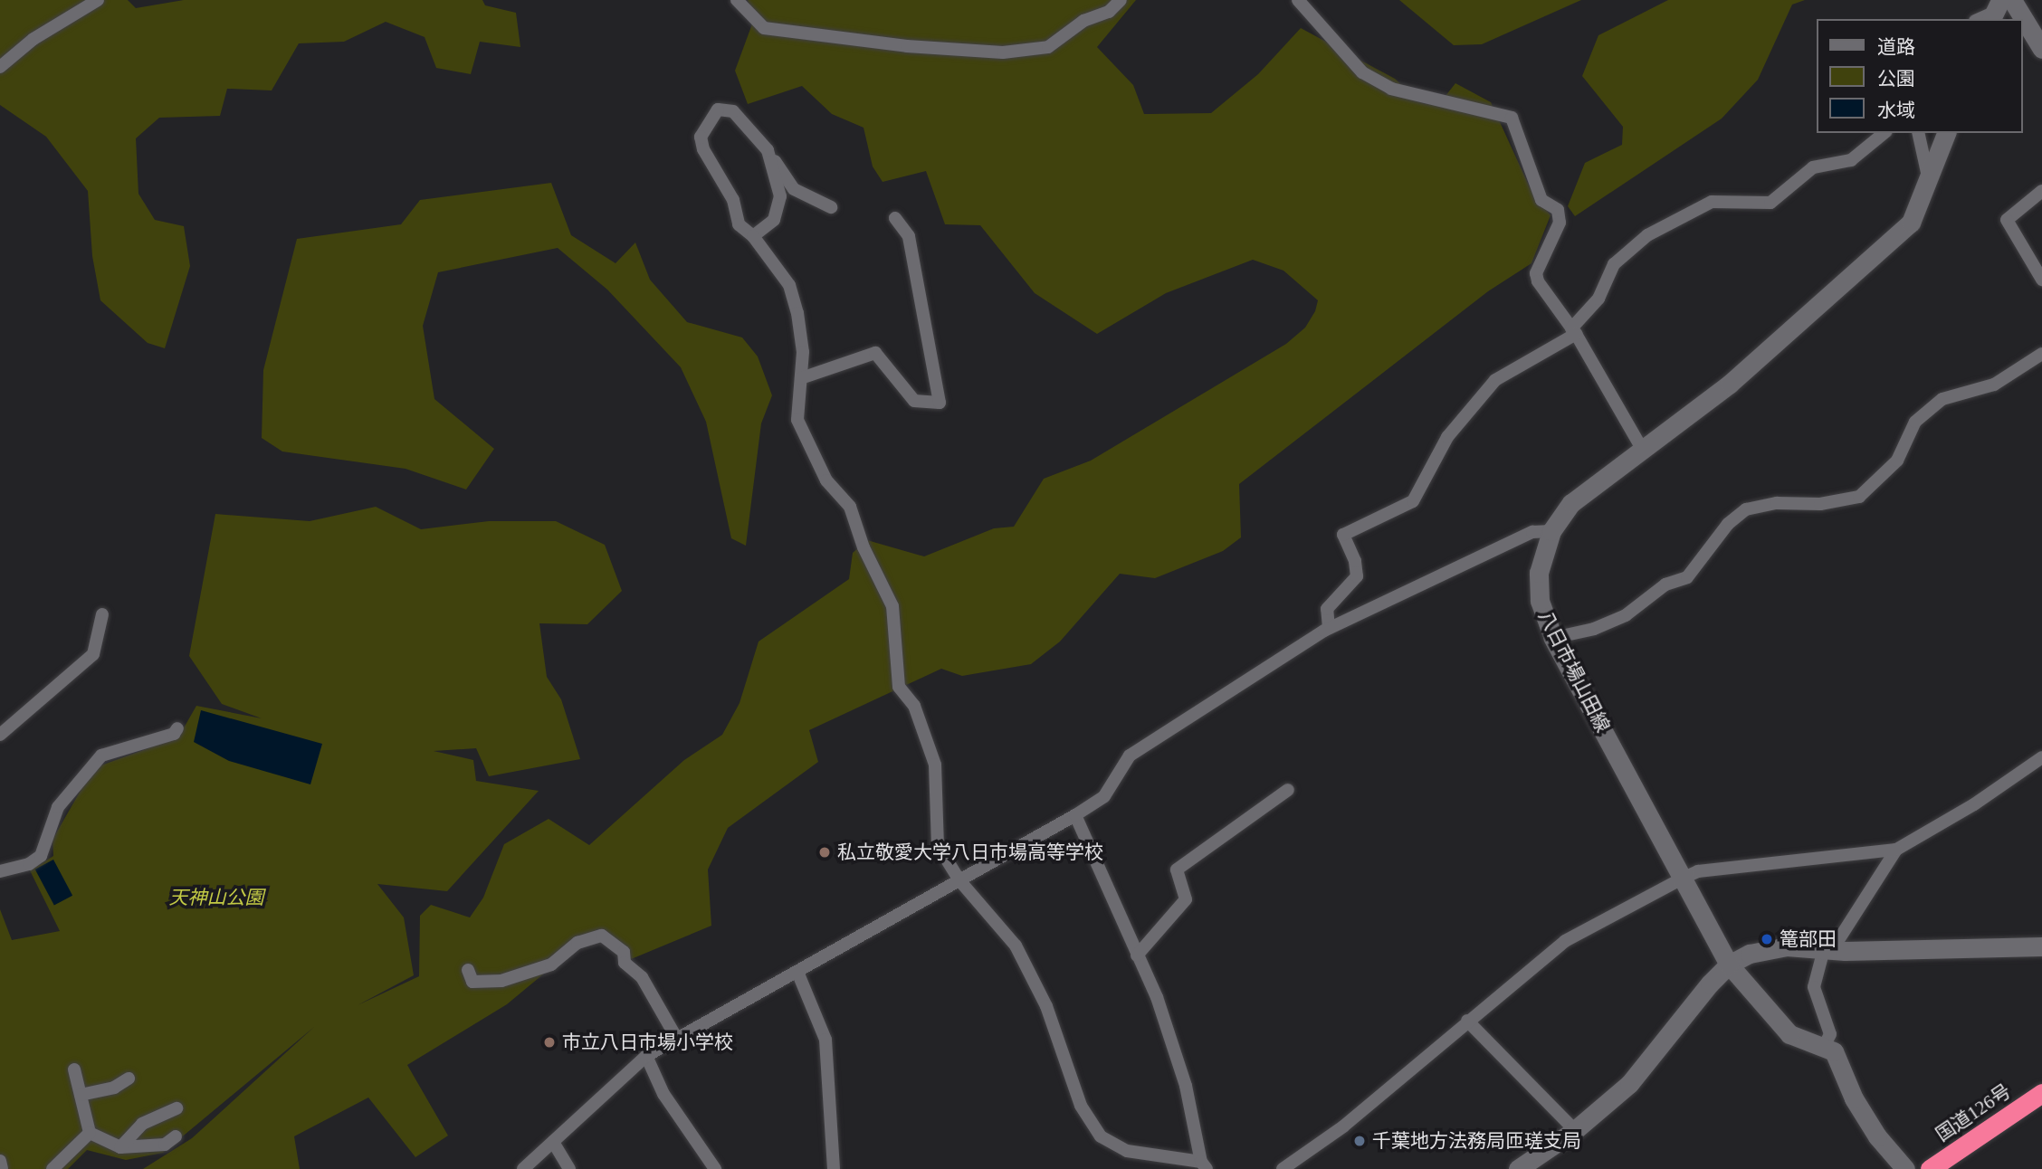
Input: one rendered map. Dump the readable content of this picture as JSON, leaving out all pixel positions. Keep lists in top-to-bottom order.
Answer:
{
  "streets": {
    "highway": ["国道126号"],
    "main road": ["八日市場山田線"]
  },
  "parks": ["天神山公園"],
  "places": [
    "私立敬愛大学八日市場高等学校",
    "篭部田",
    "市立八日市場小学校",
    "千葉地方法務局匝瑳支局"
  ],
  "legend": ["道路", "公園", "水域"]
}
